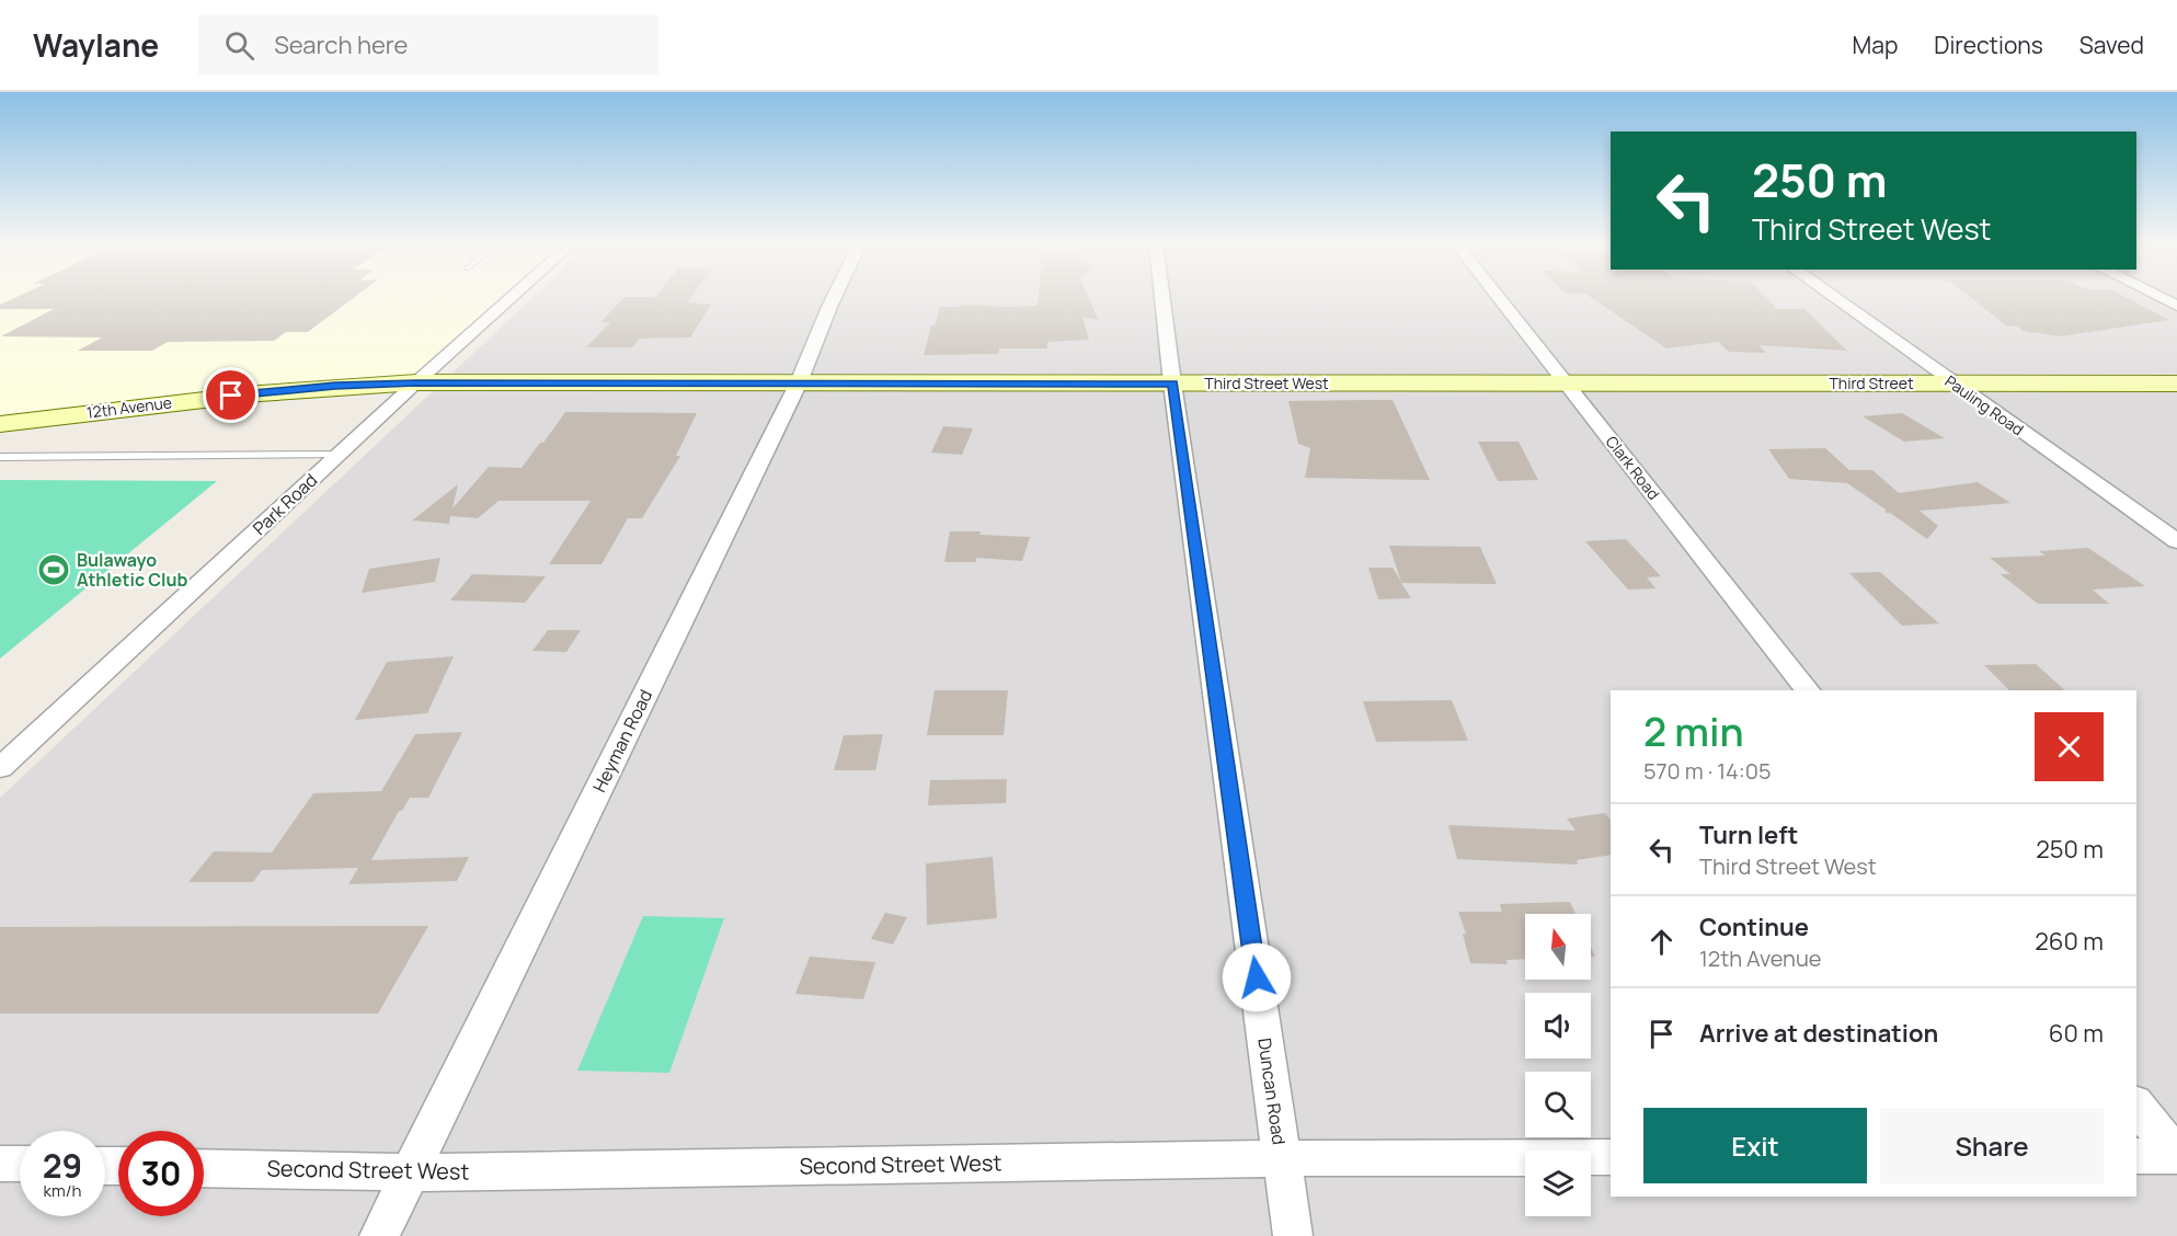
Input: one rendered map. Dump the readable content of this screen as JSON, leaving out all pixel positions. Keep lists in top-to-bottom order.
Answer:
{
  "streets": {
    "main road": ["Third Street West", "Third Street", "12th Avenue"],
    "street": [
      "Pauling Road",
      "Clark Road",
      "Park Road",
      "Heyman Road",
      "Duncan Road",
      "Second Street West"
    ]
  },
  "crossings": [
    ["Third Street West", "Third Street"],
    ["Third Street West", "12th Avenue"],
    ["Third Street West", "Clark Road"],
    ["Third Street West", "Park Road"],
    ["Third Street West", "Heyman Road"],
    ["Third Street West", "Duncan Road"],
    ["Third Street", "Pauling Road"],
    ["Third Street", "Clark Road"],
    ["12th Avenue", "Park Road"],
    ["Heyman Road", "Second Street West"],
    ["Duncan Road", "Second Street West"]
  ],
  "places": {
    "sports": ["Bulawayo Athletic Club"]
  },
  "north": "top",
  "page": {
    "header": "Waylane",
    "search": "Search here",
    "nav": ["Map", "Directions", "Saved"],
    "turn": ["250 m", "Third Street West"],
    "heading": ["2 min", "570 m · 14:05"],
    "list": [
      {
        "name": "Turn left",
        "note": "Third Street West",
        "value": "250 m"
      },
      {
        "name": "Continue",
        "note": "12th Avenue",
        "value": "260 m"
      },
      {
        "name": "Arrive at destination",
        "value": "60 m"
      }
    ],
    "buttons": ["Exit", "Share"],
    "speed": "29 km/h",
    "limit": "30"
  }
}
